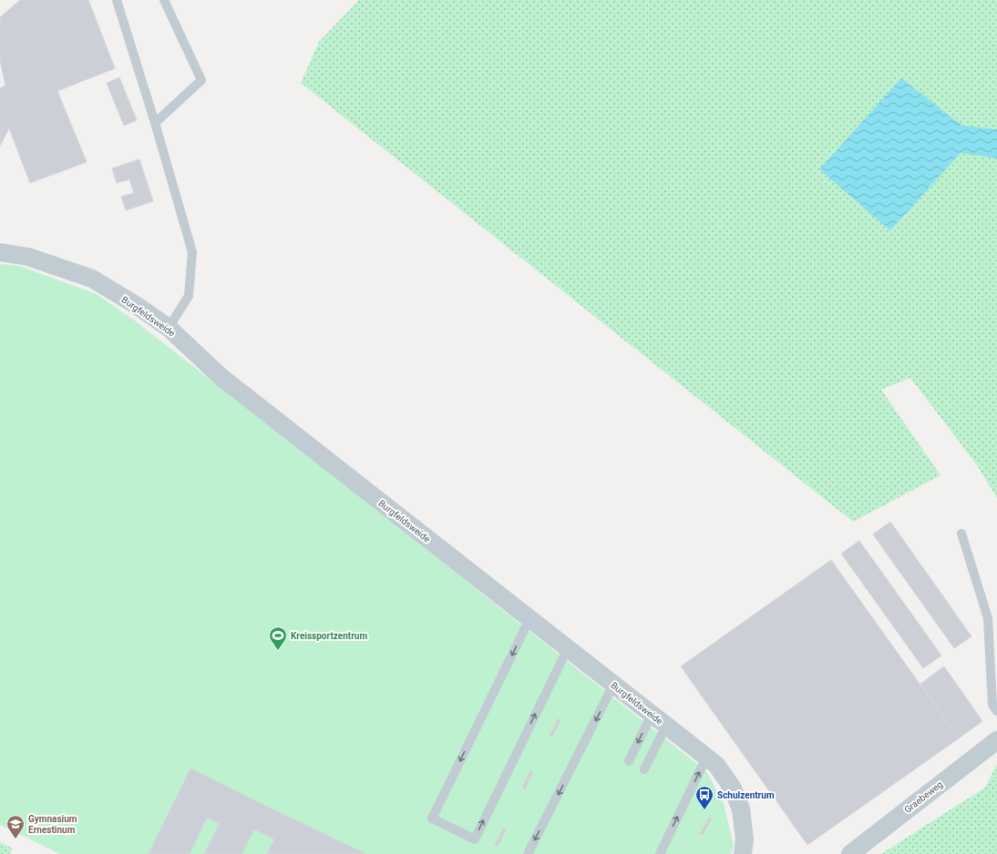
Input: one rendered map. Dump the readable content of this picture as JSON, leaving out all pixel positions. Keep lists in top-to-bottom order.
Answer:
{
  "streets": {
    "street": ["Burgfeldsweide", "Graebeweg"]
  },
  "places": {
    "sports": ["Kreissportzentrum"],
    "bus stop": ["Schulzentrum"],
    "school or university": ["Gymnasium Ernestinum"]
  }
}
